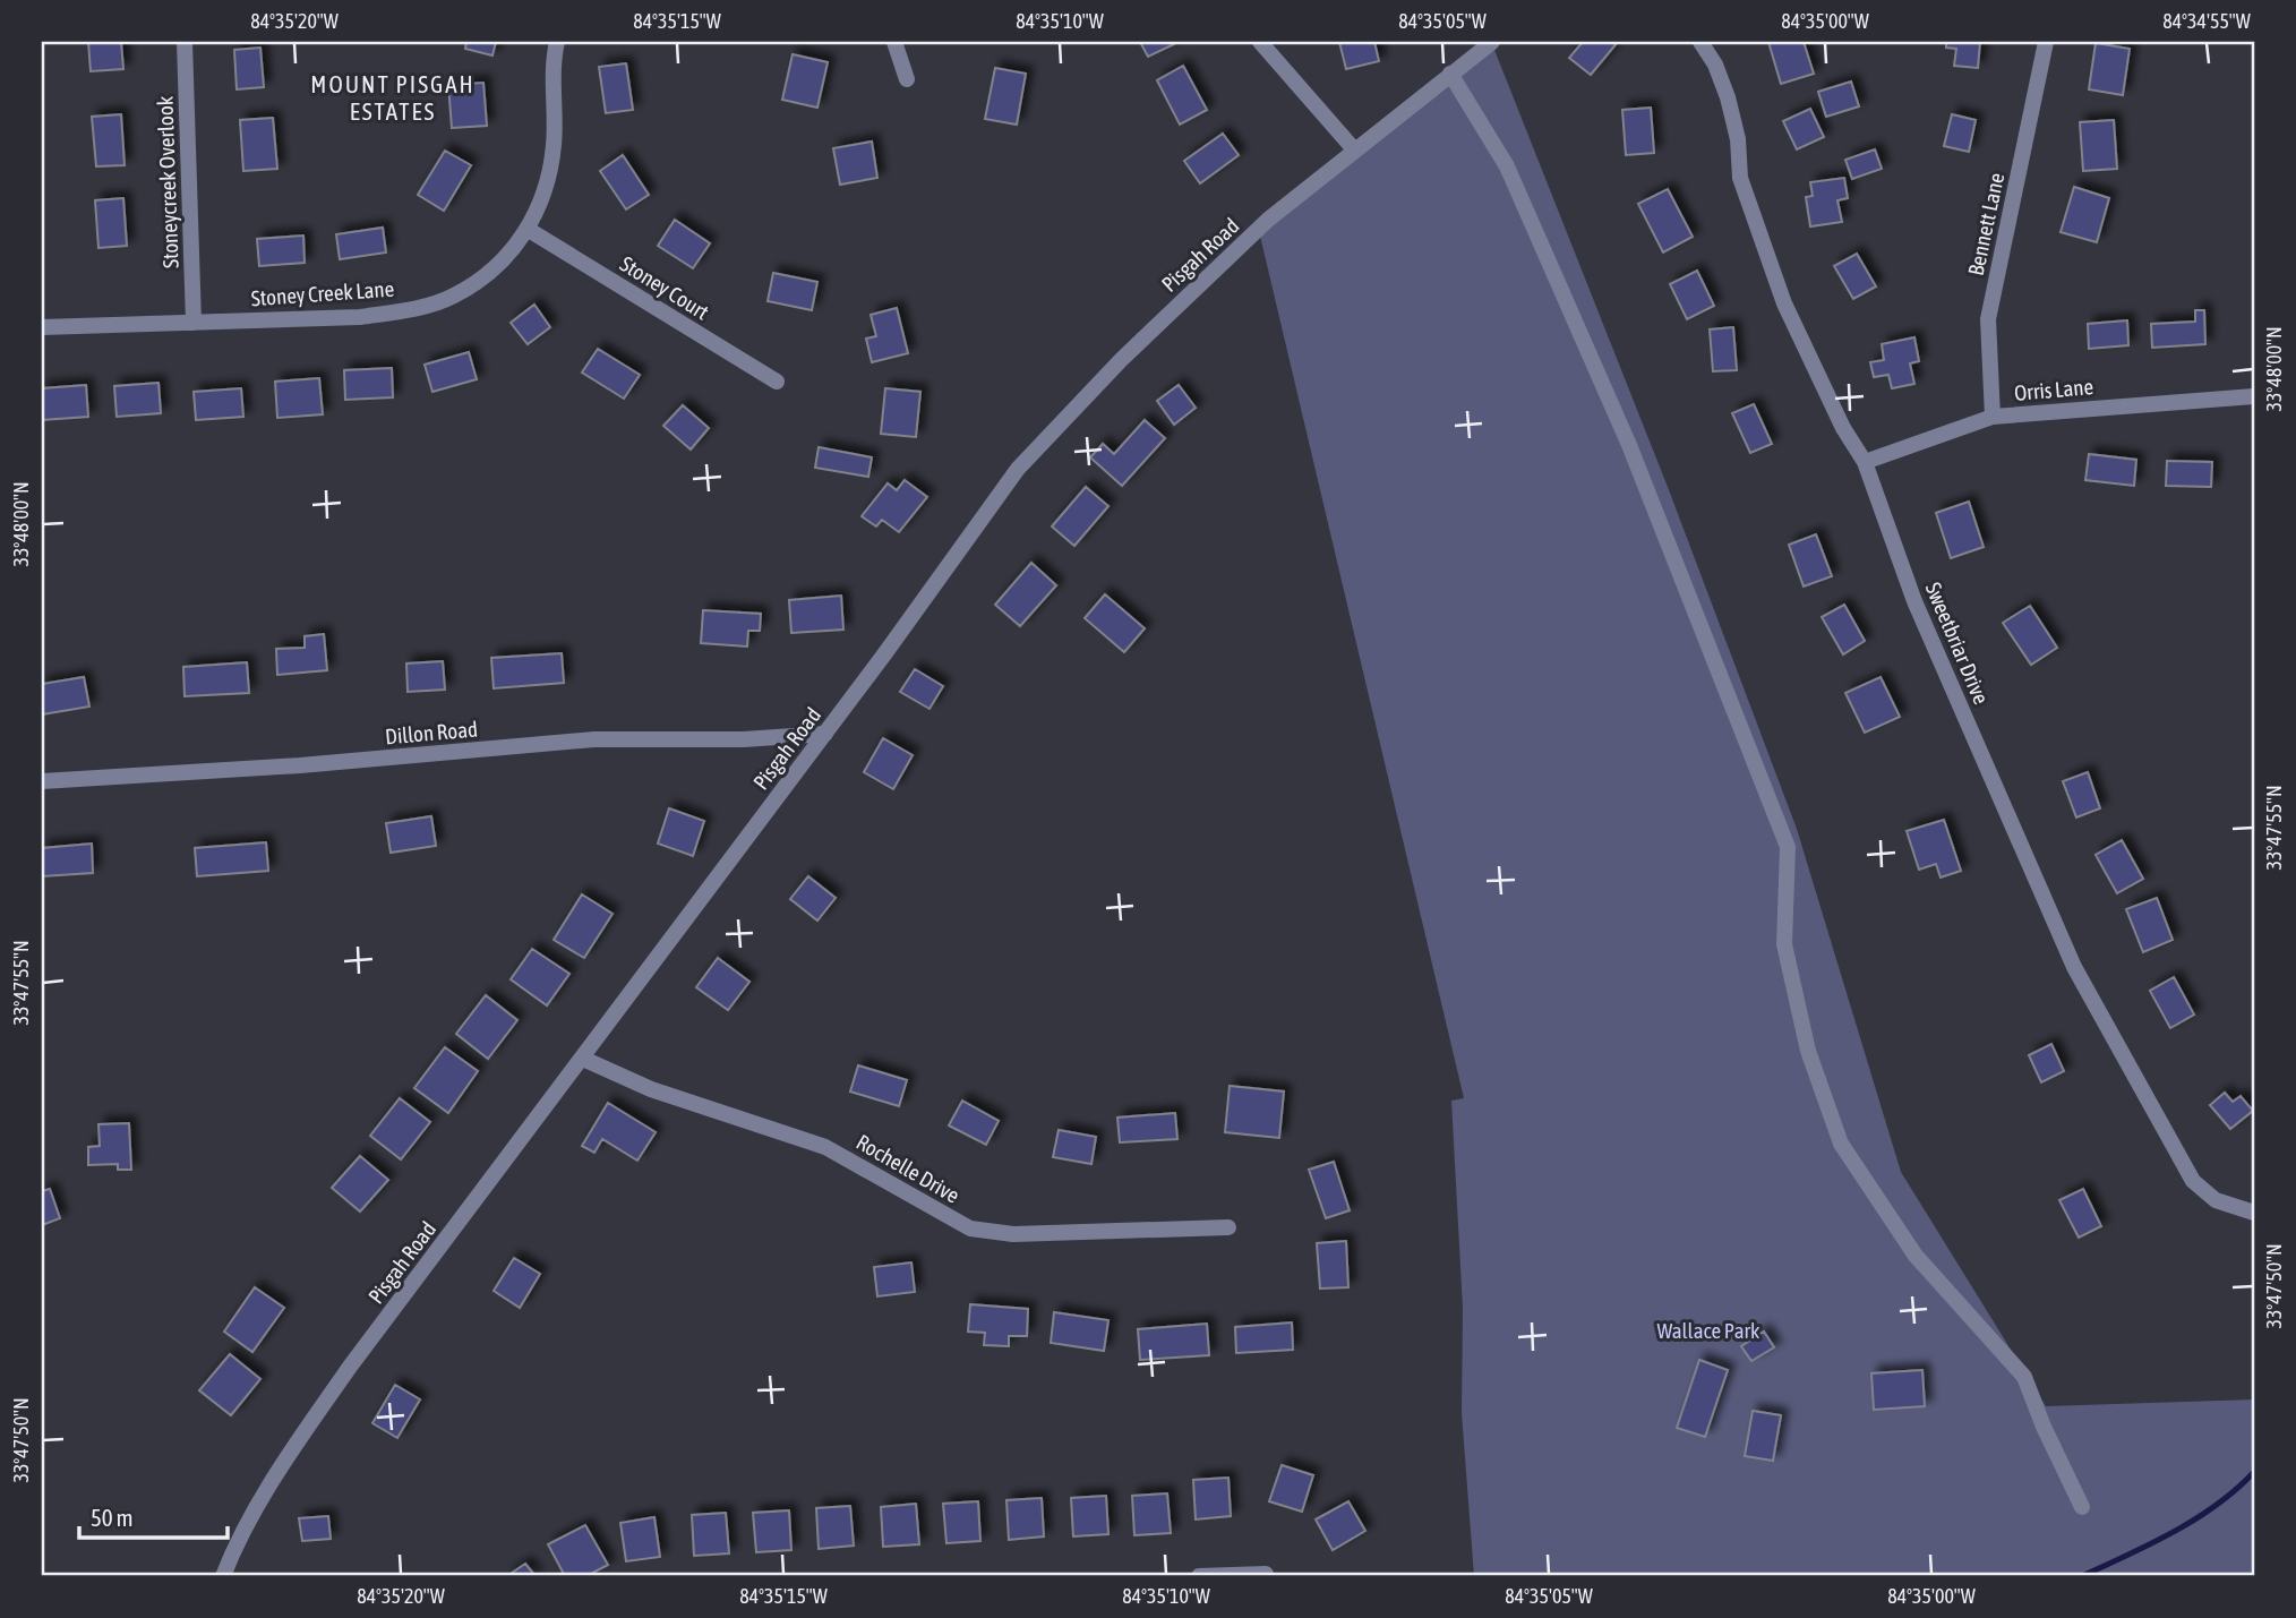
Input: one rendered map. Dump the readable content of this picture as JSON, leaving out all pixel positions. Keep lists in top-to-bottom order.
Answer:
{
  "streets": {
    "street": [
      "Stoneycreek Overlook",
      "Bennett Lane",
      "Pisgah Road",
      "Stoney Court",
      "Stoney Creek Lane",
      "Orris Lane",
      "Sweetbriar Drive",
      "Dillon Road",
      "Rochelle Drive"
    ]
  },
  "crossings": [
    ["Stoneycreek Overlook", "Stoney Creek Lane"],
    ["Bennett Lane", "Orris Lane"],
    ["Pisgah Road", "Dillon Road"],
    ["Pisgah Road", "Rochelle Drive"],
    ["Stoney Court", "Stoney Creek Lane"],
    ["Orris Lane", "Sweetbriar Drive"]
  ],
  "districts": ["MOUNT PISGAH ESTATES"],
  "parks": ["Wallace Park"],
  "scale_bar": "50 m",
  "coordinates": [
    "84°35'20\"W",
    "84°35'15\"W",
    "84°35'10\"W",
    "84°35'05\"W",
    "84°35'00\"W",
    "84°34'55\"W",
    "33°48'00\"N",
    "33°47'55\"N",
    "33°47'50\"N"
  ]
}
